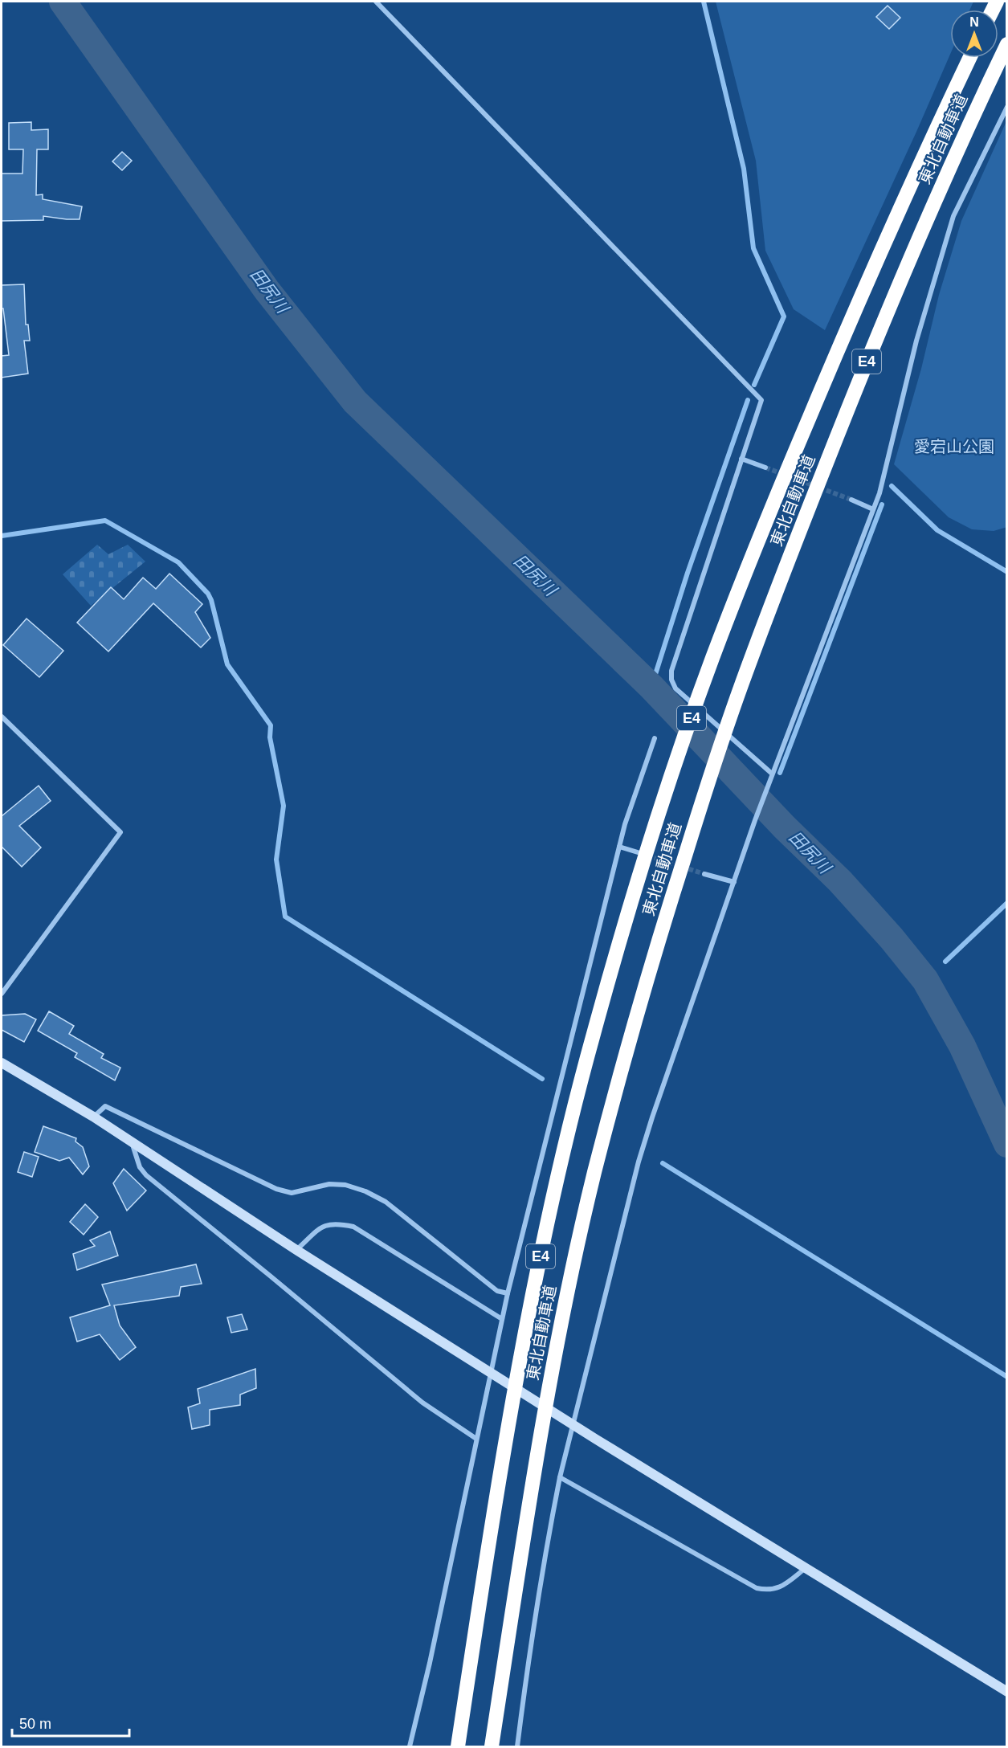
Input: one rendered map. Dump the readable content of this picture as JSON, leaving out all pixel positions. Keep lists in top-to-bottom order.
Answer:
{
  "streets": {
    "highway": ["東北自動車道", "E4"]
  },
  "water": ["田尻川"],
  "parks": ["愛宕山公園"],
  "scale_bar": "50 m",
  "north": "top"
}
